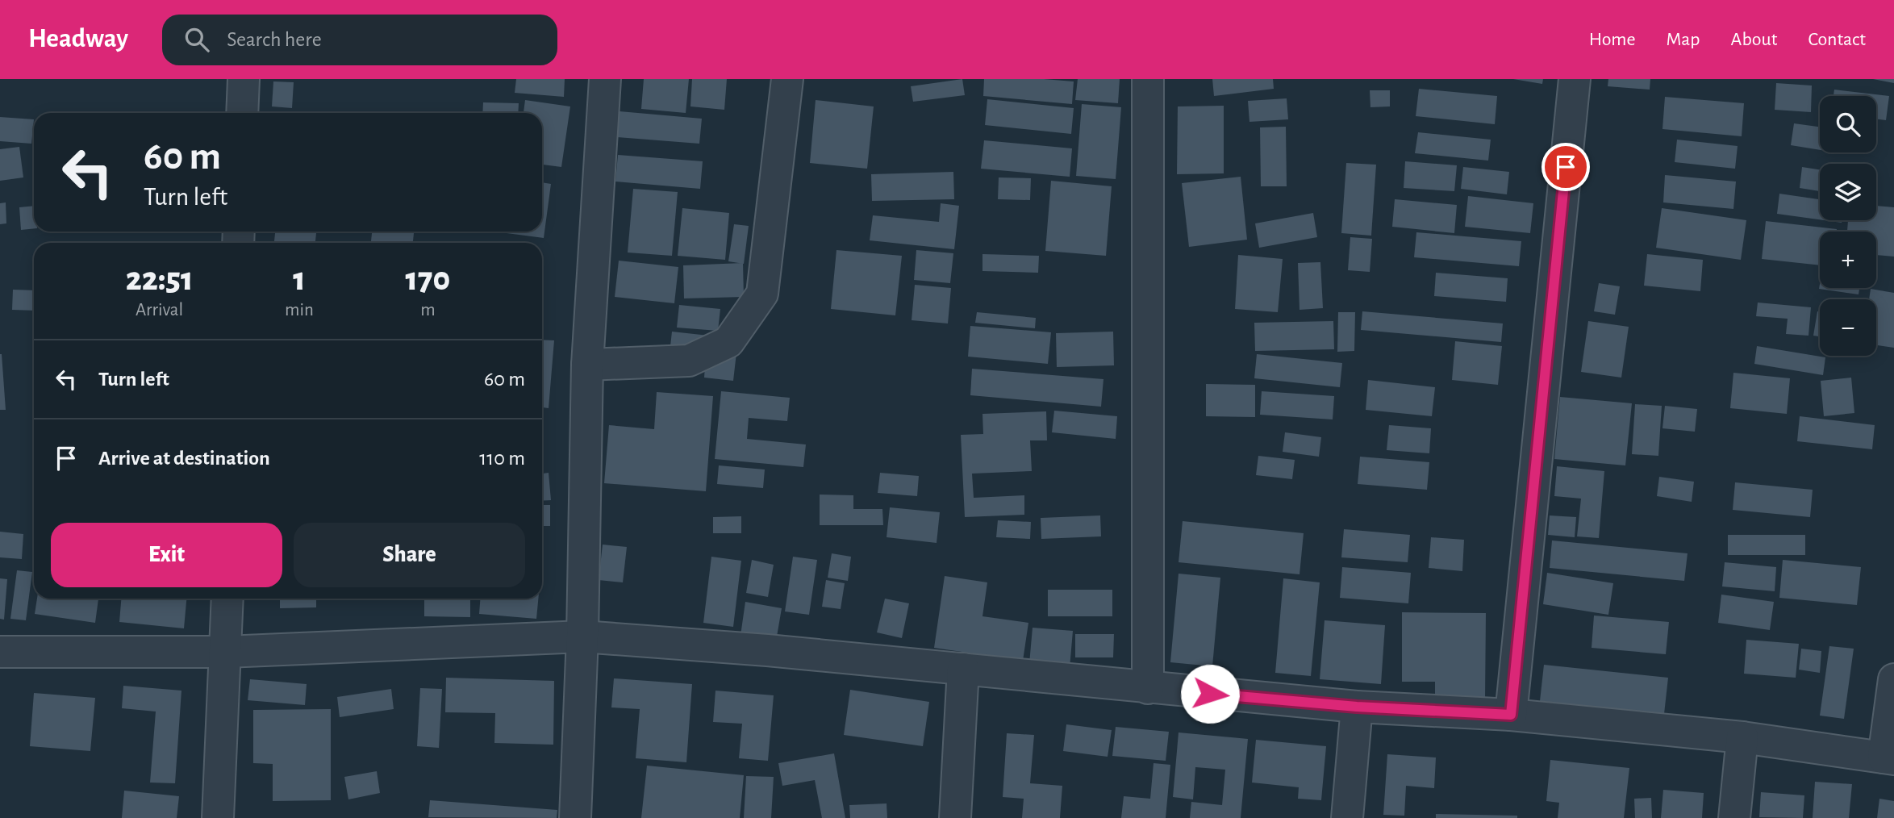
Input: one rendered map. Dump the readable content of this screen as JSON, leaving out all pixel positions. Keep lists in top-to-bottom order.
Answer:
{
  "page": {
    "header": "Headway",
    "search": "Search here",
    "nav": [
      "Home",
      "Map",
      "About",
      "Contact"
    ],
    "map_buttons": ["+", "−"],
    "turn": ["60 m", "Turn left"],
    "eta": [
      "22:51",
      "Arrival",
      "1",
      "min",
      "170",
      "m"
    ],
    "list": [
      {
        "name": "Turn left",
        "value": "60 m"
      },
      {
        "name": "Arrive at destination",
        "value": "110 m"
      }
    ],
    "buttons": ["Exit", "Share"]
  }
}
